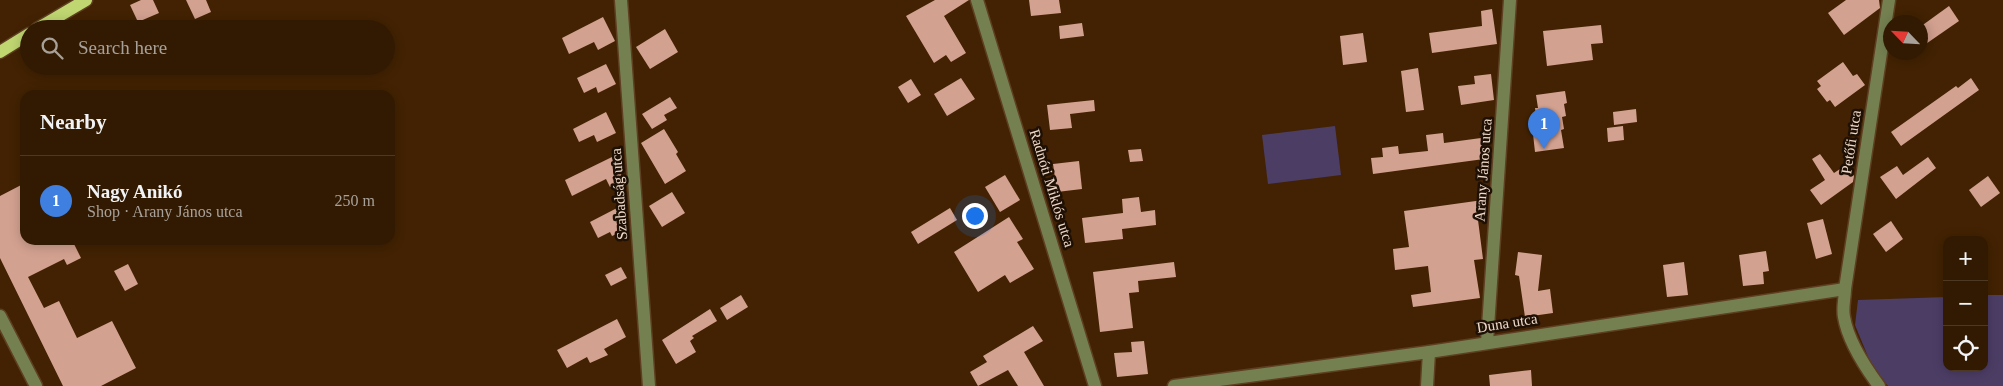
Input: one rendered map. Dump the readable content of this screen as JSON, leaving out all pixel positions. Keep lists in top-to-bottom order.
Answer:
{
  "streets": {
    "street": [
      "Petőfi utca",
      "Arany János utca",
      "Radnóti Miklós utca",
      "Szabadság utca",
      "Duna utca"
    ]
  },
  "crossings": [
    ["Petőfi utca", "Duna utca"],
    ["Arany János utca", "Duna utca"]
  ],
  "north": "top left",
  "page": {
    "search": "Search here",
    "heading": "Nearby",
    "pins": "1",
    "list": [
      {
        "mark": "1",
        "name": "Nagy Anikó",
        "note": "Shop · Arany János utca",
        "value": "250 m"
      }
    ],
    "map_buttons": ["+", "−"]
  }
}
